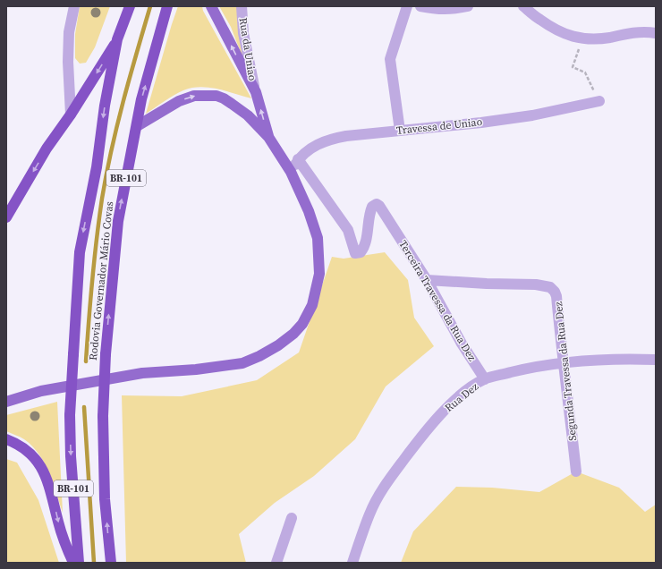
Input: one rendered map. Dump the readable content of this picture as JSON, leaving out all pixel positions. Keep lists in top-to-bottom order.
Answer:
{
  "streets": {
    "highway": ["BR-101", "Rodovia Governador Mário Covas"],
    "street": [
      "Rua da Uniao",
      "Travessa de Uniao",
      "Terceira Travessa da Rua Dez",
      "Segunda Travessa da Rua Dez",
      "Rua Dez"
    ]
  },
  "crossings": [
    ["Travessa de Uniao", "Terceira Travessa da Rua Dez"],
    ["Terceira Travessa da Rua Dez", "Segunda Travessa da Rua Dez"],
    ["Terceira Travessa da Rua Dez", "Rua Dez"],
    ["Segunda Travessa da Rua Dez", "Rua Dez"]
  ]
}
